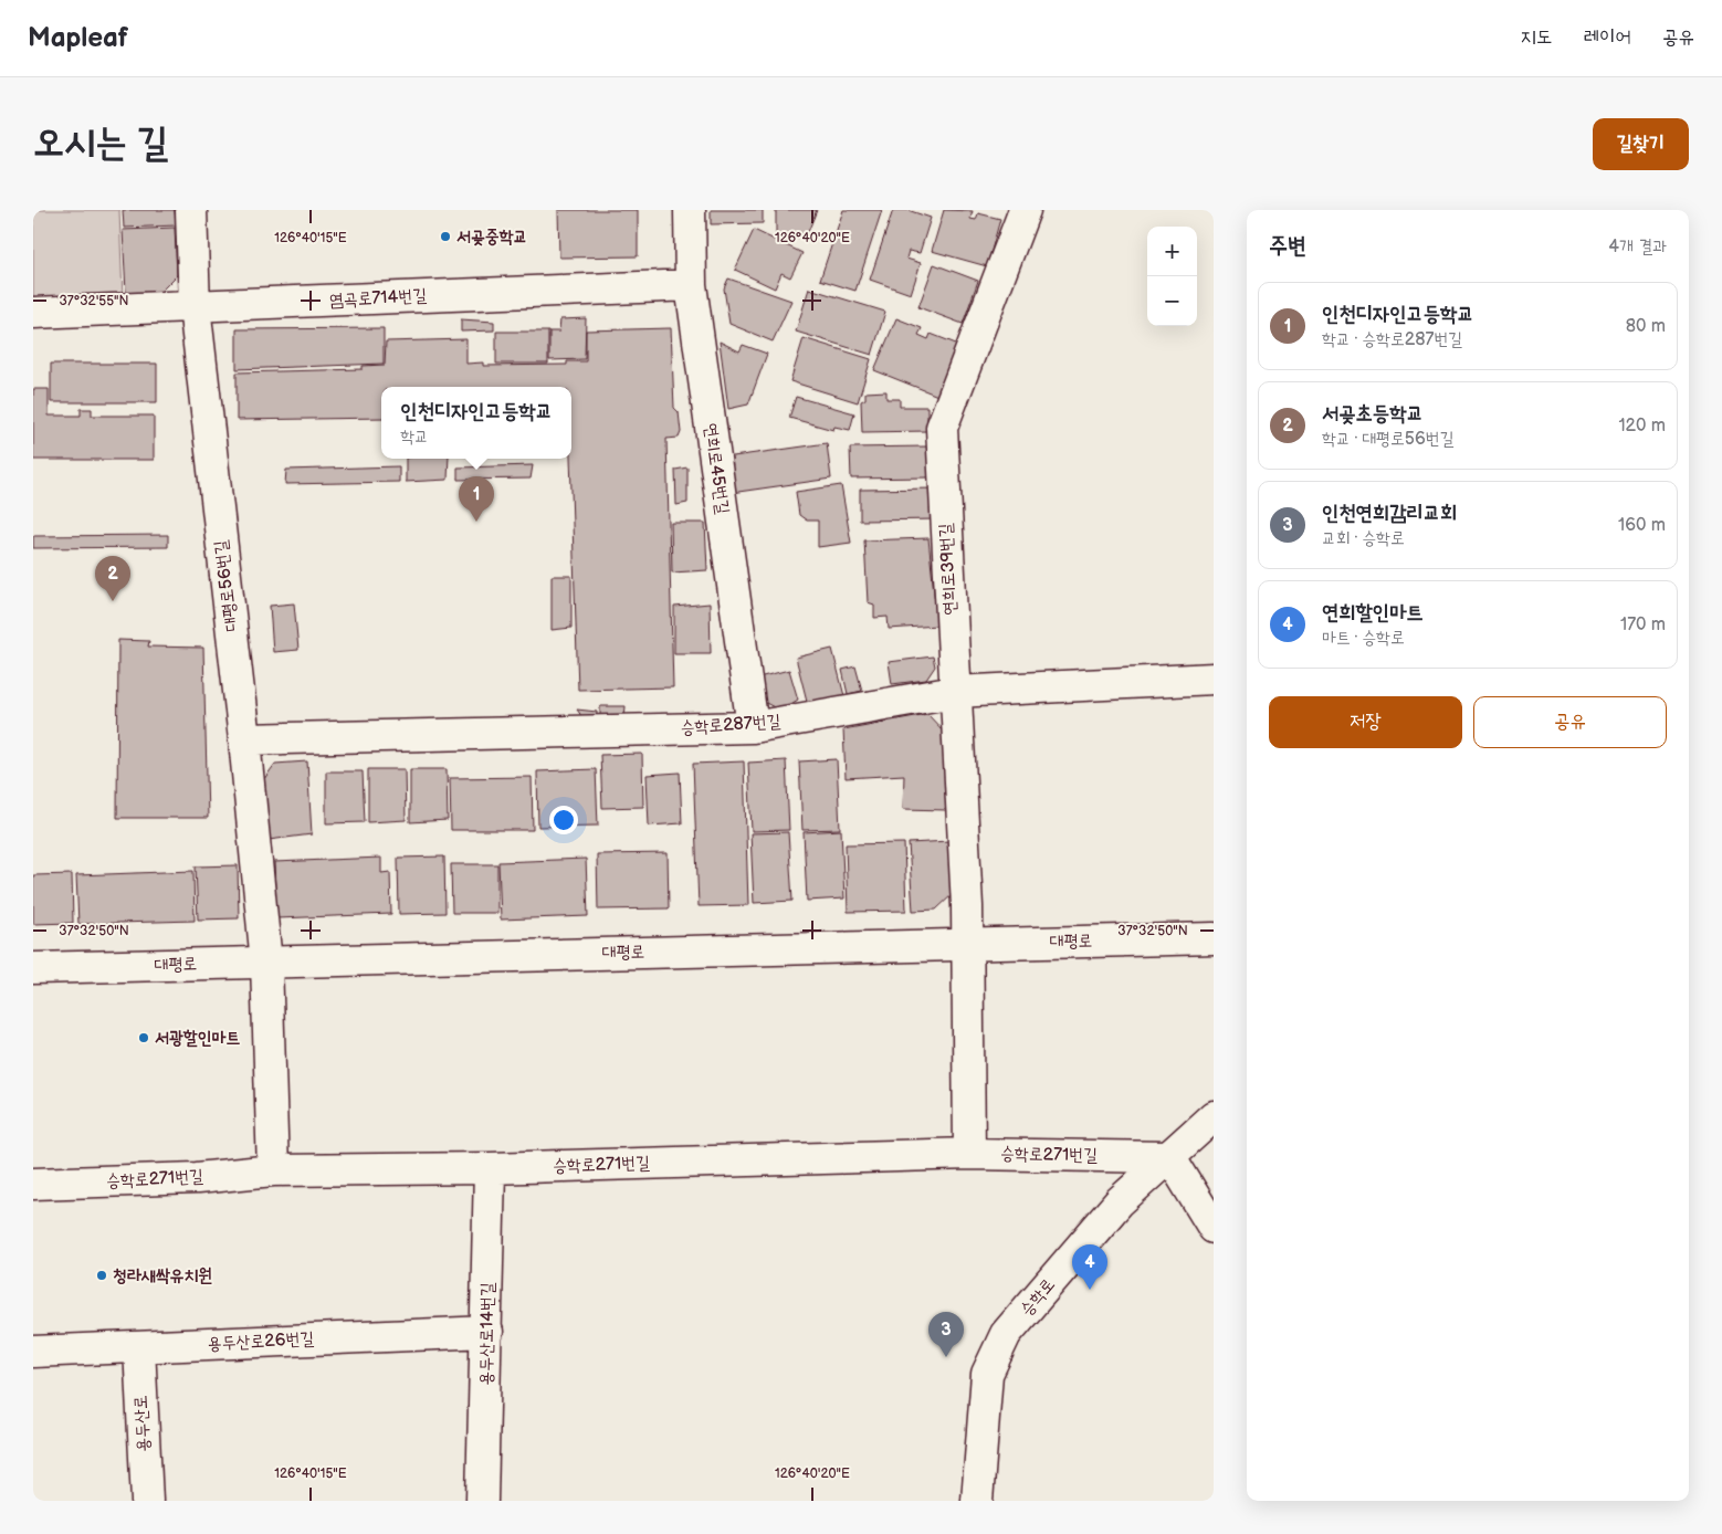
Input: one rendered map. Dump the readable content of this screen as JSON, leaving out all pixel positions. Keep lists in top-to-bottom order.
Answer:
{
  "streets": {
    "street": [
      "염곡로714번길",
      "연희로45번길",
      "연희로39번길",
      "대평로56번길",
      "승학로287번길",
      "대평로",
      "승학로271번길",
      "승학로",
      "용두산로14번길",
      "용두산로26번길",
      "용두산로"
    ]
  },
  "crossings": [
    ["염곡로714번길", "연희로45번길"],
    ["염곡로714번길", "대평로56번길"],
    ["연희로45번길", "승학로287번길"],
    ["연희로39번길", "승학로287번길"],
    ["연희로39번길", "대평로"],
    ["연희로39번길", "승학로271번길"],
    ["대평로56번길", "승학로287번길"],
    ["대평로56번길", "대평로"],
    ["대평로56번길", "승학로271번길"],
    ["승학로271번길", "승학로"],
    ["승학로271번길", "용두산로14번길"],
    ["용두산로14번길", "용두산로26번길"],
    ["용두산로26번길", "용두산로"]
  ],
  "places": ["서곶중학교", "서광할인마트", "청라새싹유치원"],
  "page": {
    "header": "Mapleaf",
    "nav": ["지도", "레이어", "공유"],
    "buttons": [
      "길찾기",
      ["저장", "공유"]
    ],
    "title": "오시는 길",
    "heading": ["주변", "4개 결과"],
    "map_buttons": ["+", "−"],
    "list": [
      {
        "mark": "1",
        "name": "인천디자인고등학교",
        "note": "학교 · 승학로287번길",
        "value": "80 m"
      },
      {
        "mark": "2",
        "name": "서곶초등학교",
        "note": "학교 · 대평로56번길",
        "value": "120 m"
      },
      {
        "mark": "3",
        "name": "인천연희감리교회",
        "note": "교회 · 승학로",
        "value": "160 m"
      },
      {
        "mark": "4",
        "name": "연희할인마트",
        "note": "마트 · 승학로",
        "value": "170 m"
      }
    ],
    "popup": ["인천디자인고등학교", "학교"],
    "pins": [
      "1",
      "2",
      "4",
      "3"
    ]
  },
  "coordinates": [
    "126°40'15\"E",
    "126°40'20\"E",
    "37°32'55\"N",
    "37°32'50\"N"
  ]
}
